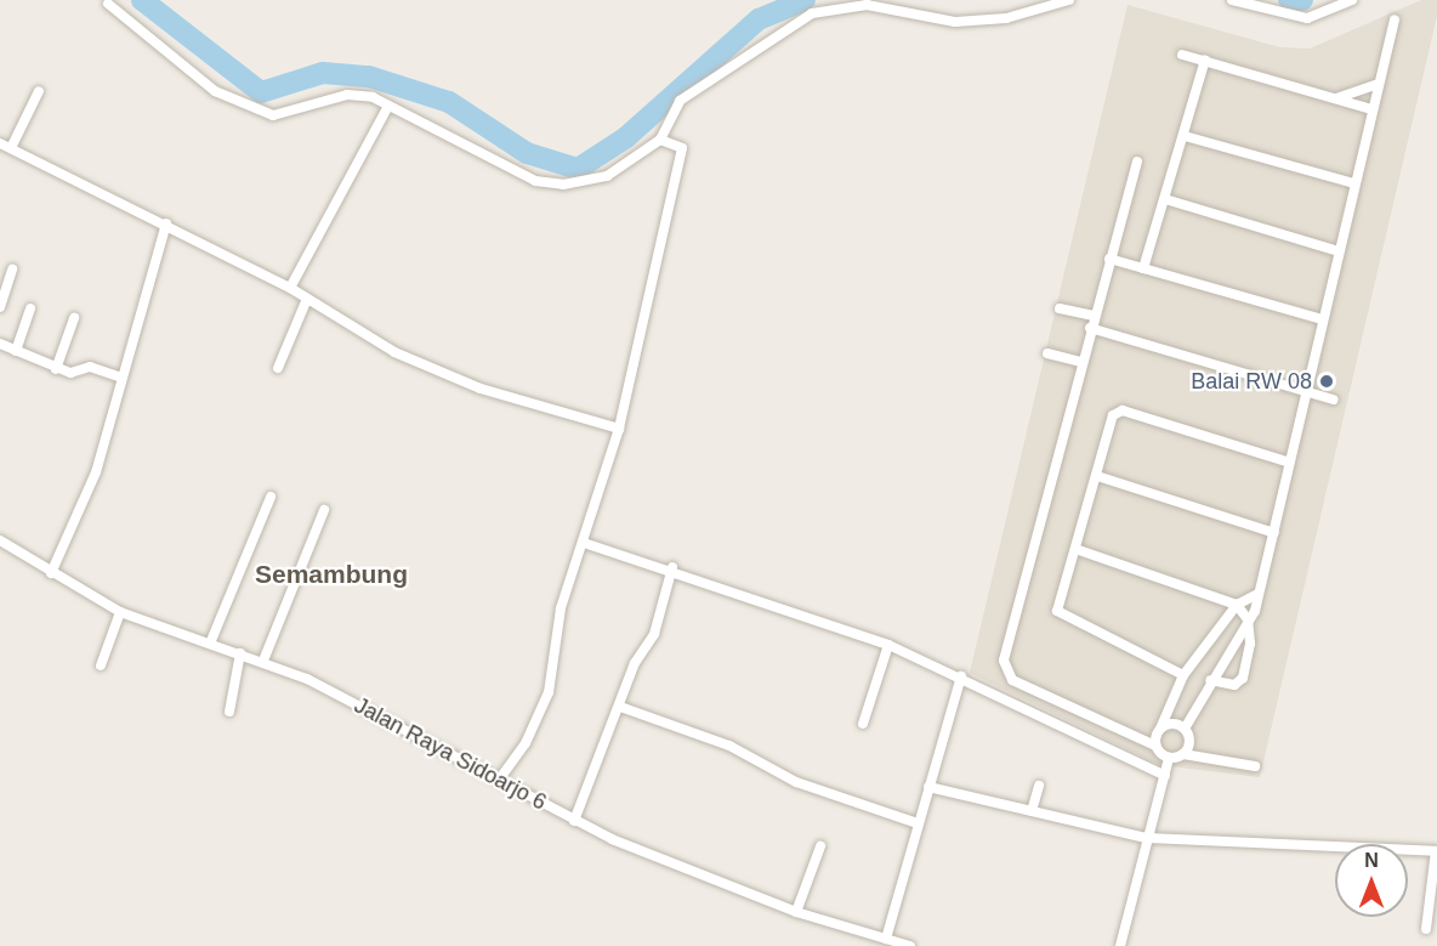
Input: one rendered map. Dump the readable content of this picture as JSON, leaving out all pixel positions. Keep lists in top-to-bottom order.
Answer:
{
  "streets": {
    "street": ["Jalan Raya Sidoarjo 6"]
  },
  "districts": ["Semambung"],
  "places": ["Balai RW 08"],
  "north": "top"
}
